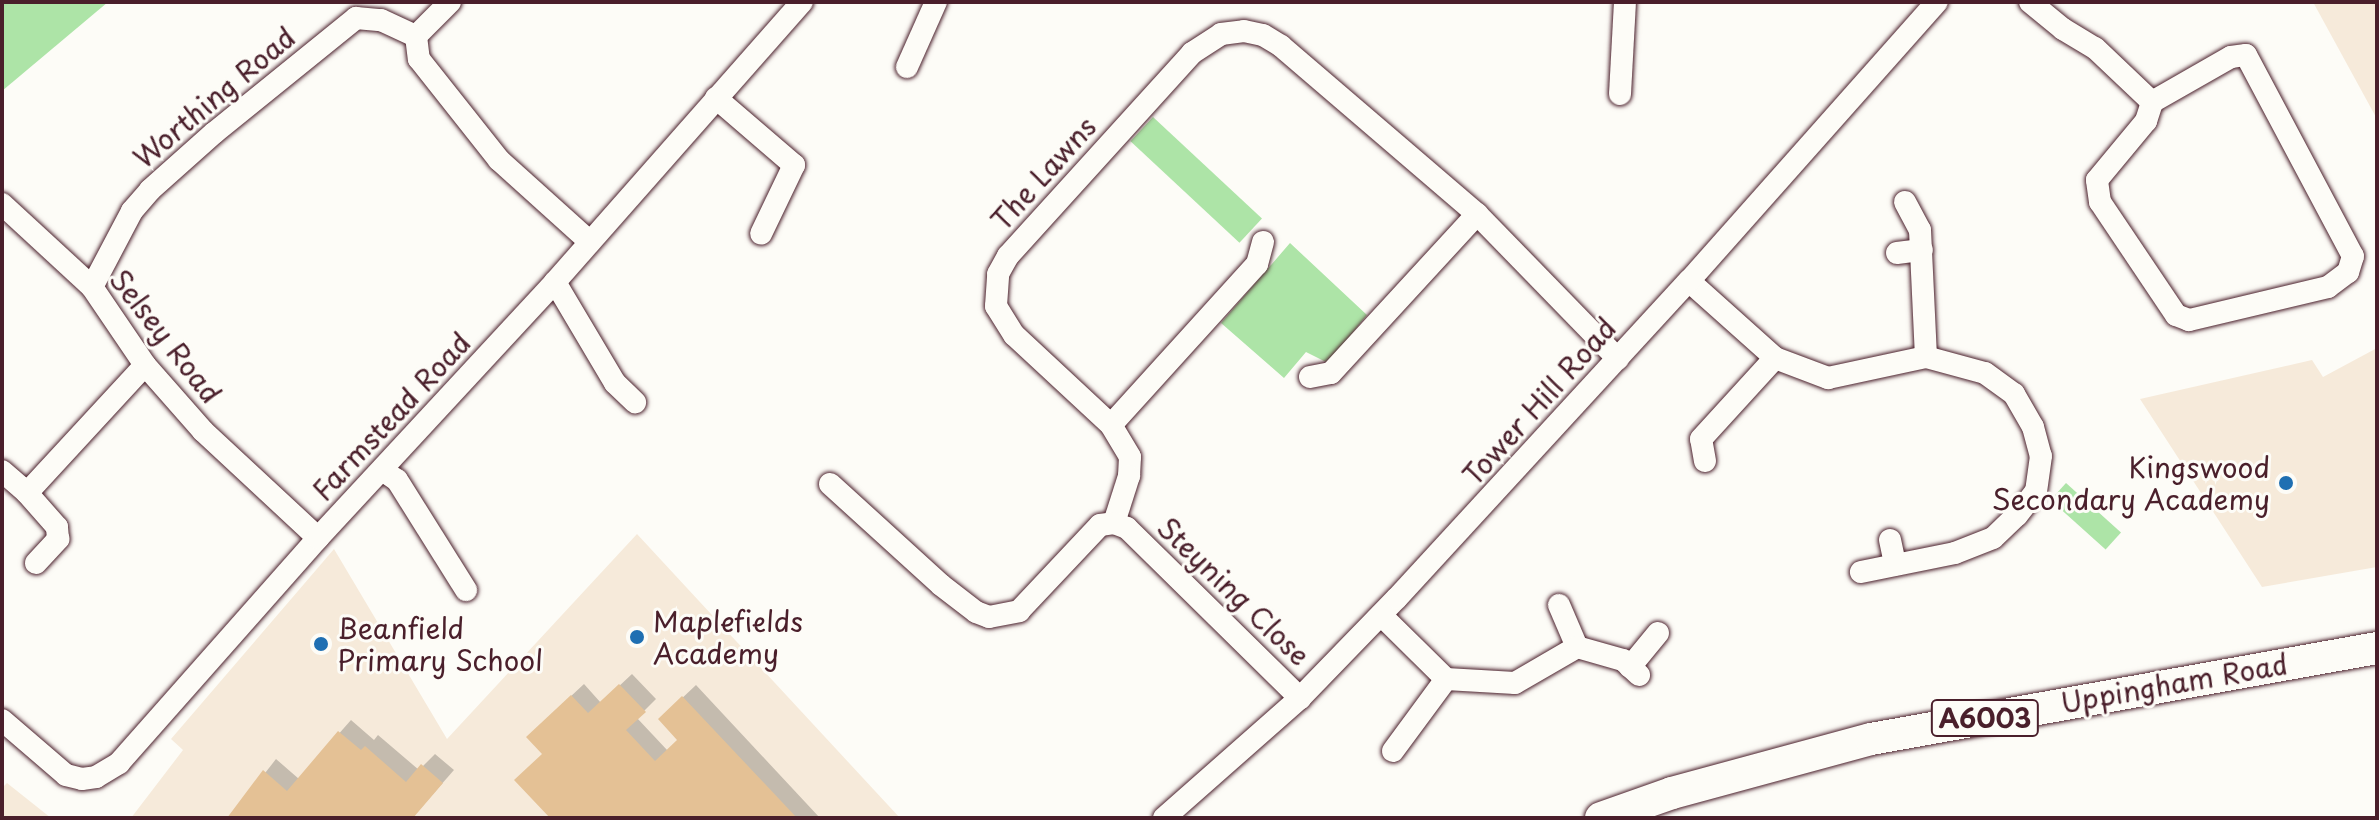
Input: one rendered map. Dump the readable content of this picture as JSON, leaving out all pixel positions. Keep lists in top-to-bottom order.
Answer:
{
  "streets": {
    "highway": ["Uppingham Road", "A6003"],
    "street": [
      "Worthing Road",
      "The Lawns",
      "Selsey Road",
      "Tower Hill Road",
      "Farmstead Road",
      "Steyning Close"
    ]
  },
  "crossings": [
    ["Worthing Road", "Selsey Road"],
    ["The Lawns", "Tower Hill Road"],
    ["The Lawns", "Steyning Close"],
    ["Selsey Road", "Farmstead Road"],
    ["Tower Hill Road", "Steyning Close"]
  ],
  "places": ["Kingswood Secondary Academy", "Maplefields Academy", "Beanfield Primary School"]
}
